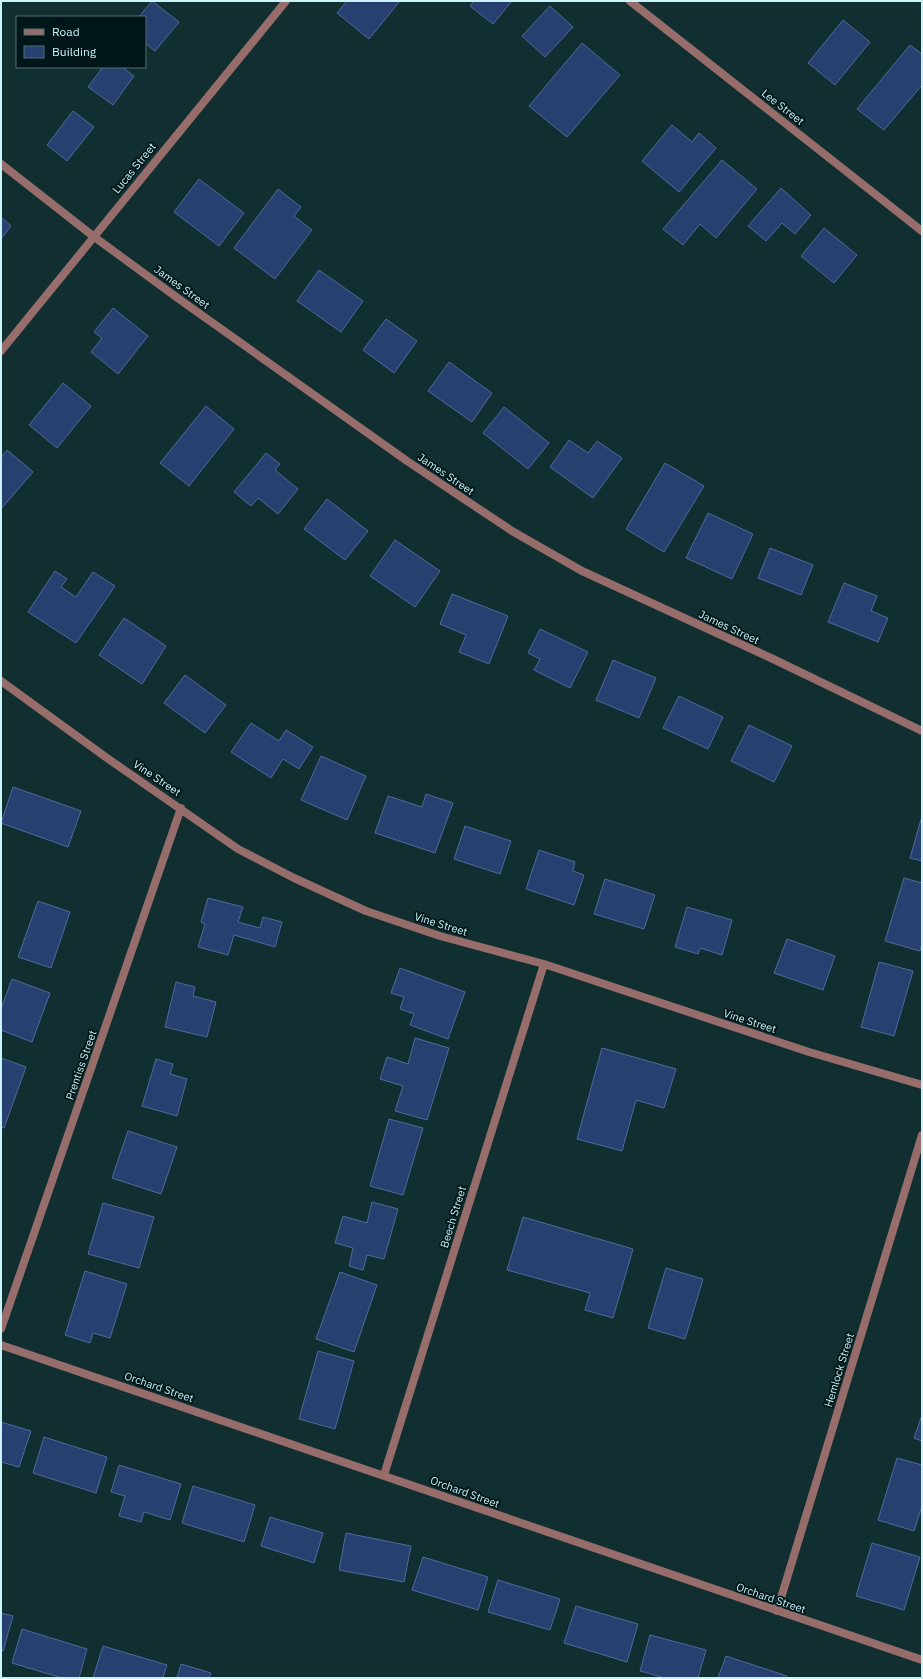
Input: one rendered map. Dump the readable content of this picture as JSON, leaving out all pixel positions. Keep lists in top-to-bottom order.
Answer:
{
  "streets": {
    "street": [
      "Lee Street",
      "Lucas Street",
      "James Street",
      "Vine Street",
      "Prentiss Street",
      "Beech Street",
      "Hemlock Street",
      "Orchard Street"
    ]
  },
  "crossings": [
    ["Lucas Street", "James Street"],
    ["Vine Street", "Prentiss Street"],
    ["Vine Street", "Beech Street"],
    ["Beech Street", "Orchard Street"],
    ["Hemlock Street", "Orchard Street"]
  ],
  "legend": ["Road", "Building"]
}
